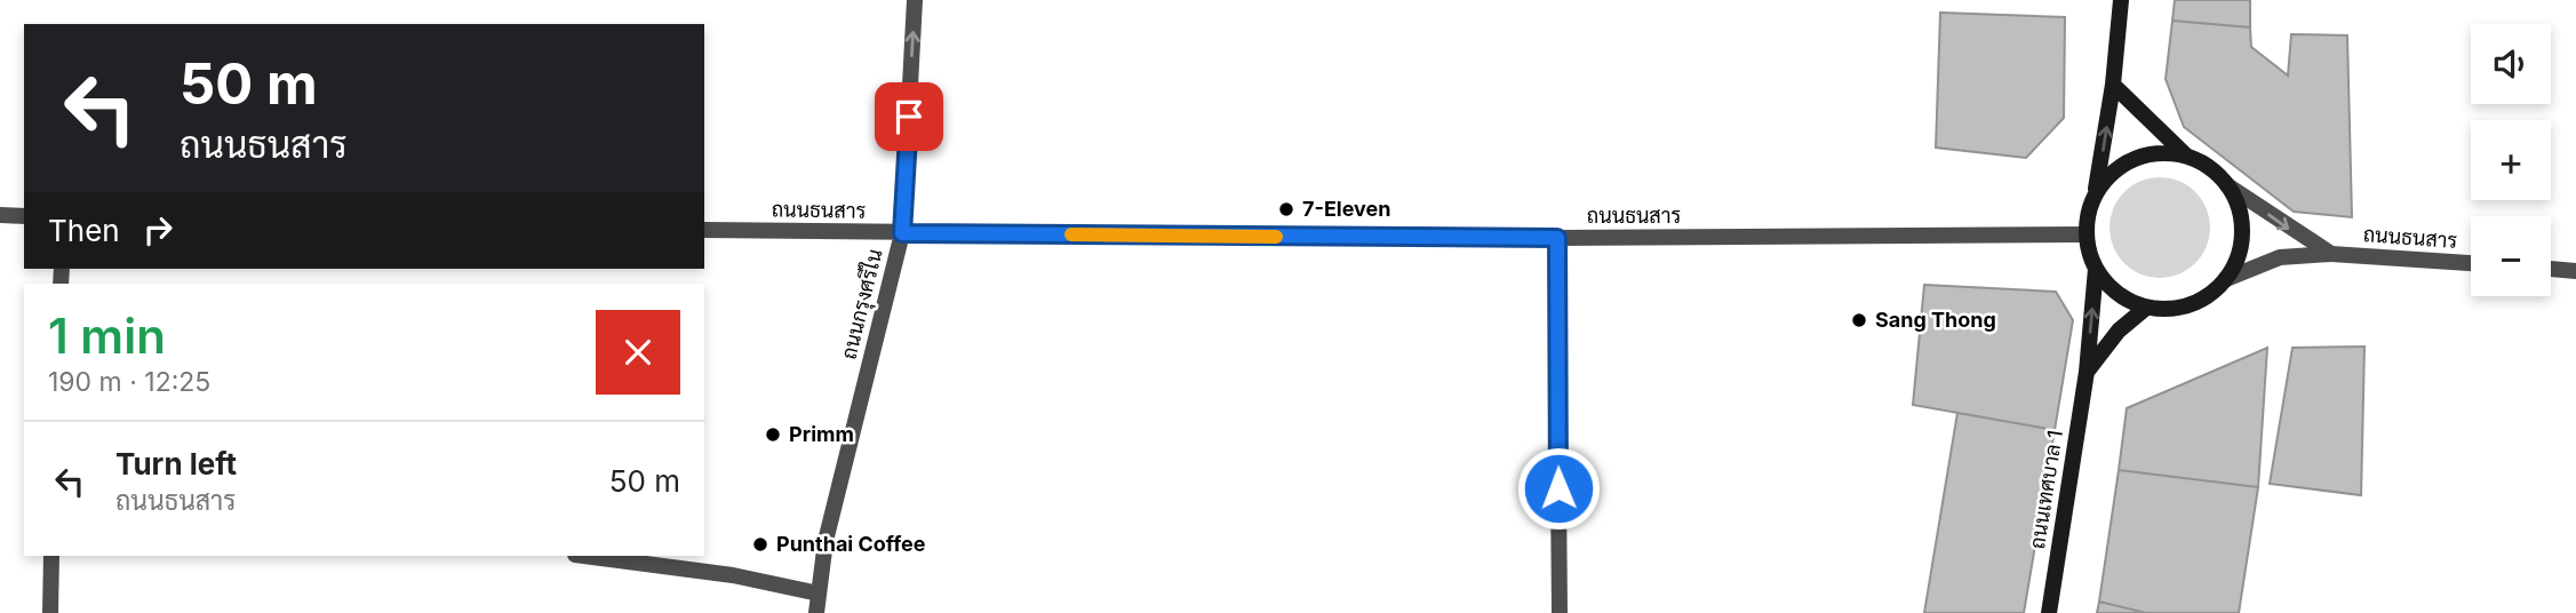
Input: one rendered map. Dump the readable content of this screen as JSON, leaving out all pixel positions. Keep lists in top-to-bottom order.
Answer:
{
  "streets": {
    "main road": ["ถนนเทศบาล 1"],
    "street": ["ถนนธนสาร", "ถนนกรุงศรีใน"]
  },
  "crossings": [
    ["ถนนธนสาร", "ถนนกรุงศรีใน"],
    ["ถนนธนสาร", "ถนนเทศบาล 1"]
  ],
  "one_way": ["ถนนกรุงศรีใน"],
  "places": [
    "7-Eleven",
    "Sang Thong",
    "Primm",
    "Punthai Coffee"
  ],
  "page": {
    "map_buttons": ["+", "−"],
    "turn": ["50 m", "ถนนธนสาร"],
    "then": "Then",
    "heading": ["1 min", "190 m · 12:25"],
    "list": [
      {
        "name": "Turn left",
        "note": "ถนนธนสาร",
        "value": "50 m"
      }
    ]
  }
}
